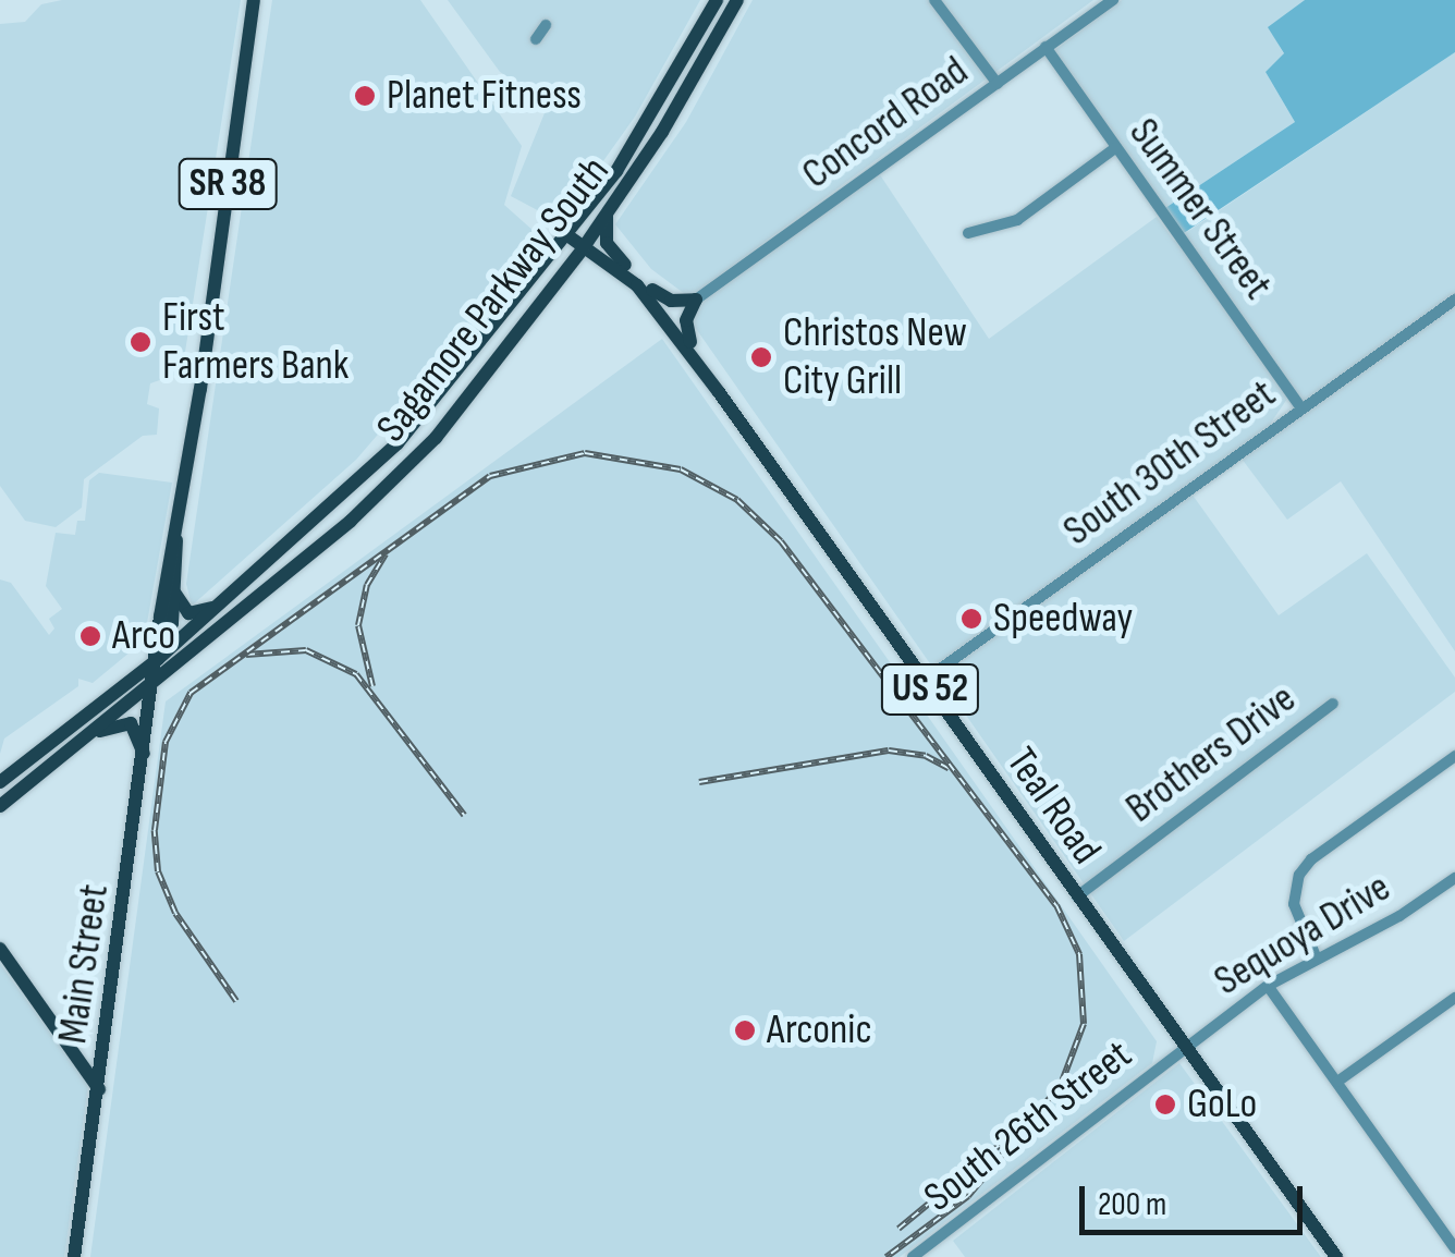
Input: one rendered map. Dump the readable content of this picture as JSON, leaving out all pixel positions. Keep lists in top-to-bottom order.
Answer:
{
  "streets": {
    "main road": [
      "SR 38",
      "Sagamore Parkway South",
      "US 52",
      "Teal Road",
      "Main Street"
    ],
    "street": [
      "Concord Road",
      "Summer Street",
      "South 30th Street",
      "Brothers Drive",
      "Sequoya Drive",
      "South 26th Street"
    ]
  },
  "crossings": [
    ["Concord Road", "Summer Street"],
    ["SR 38", "Sagamore Parkway South"],
    ["SR 38", "Main Street"],
    ["Summer Street", "South 30th Street"],
    ["Sagamore Parkway South", "US 52"],
    ["Sagamore Parkway South", "Teal Road"],
    ["Sagamore Parkway South", "Main Street"],
    ["South 30th Street", "Teal Road"],
    ["US 52", "Teal Road"],
    ["Brothers Drive", "Teal Road"],
    ["Teal Road", "Sequoya Drive"],
    ["Teal Road", "South 26th Street"],
    ["Sequoya Drive", "South 26th Street"]
  ],
  "places": [
    "Planet Fitness",
    "First Farmers Bank",
    "Christos New City Grill",
    "Speedway",
    "Arco",
    "Arconic",
    "GoLo"
  ],
  "scale_bar": "200 m"
}
